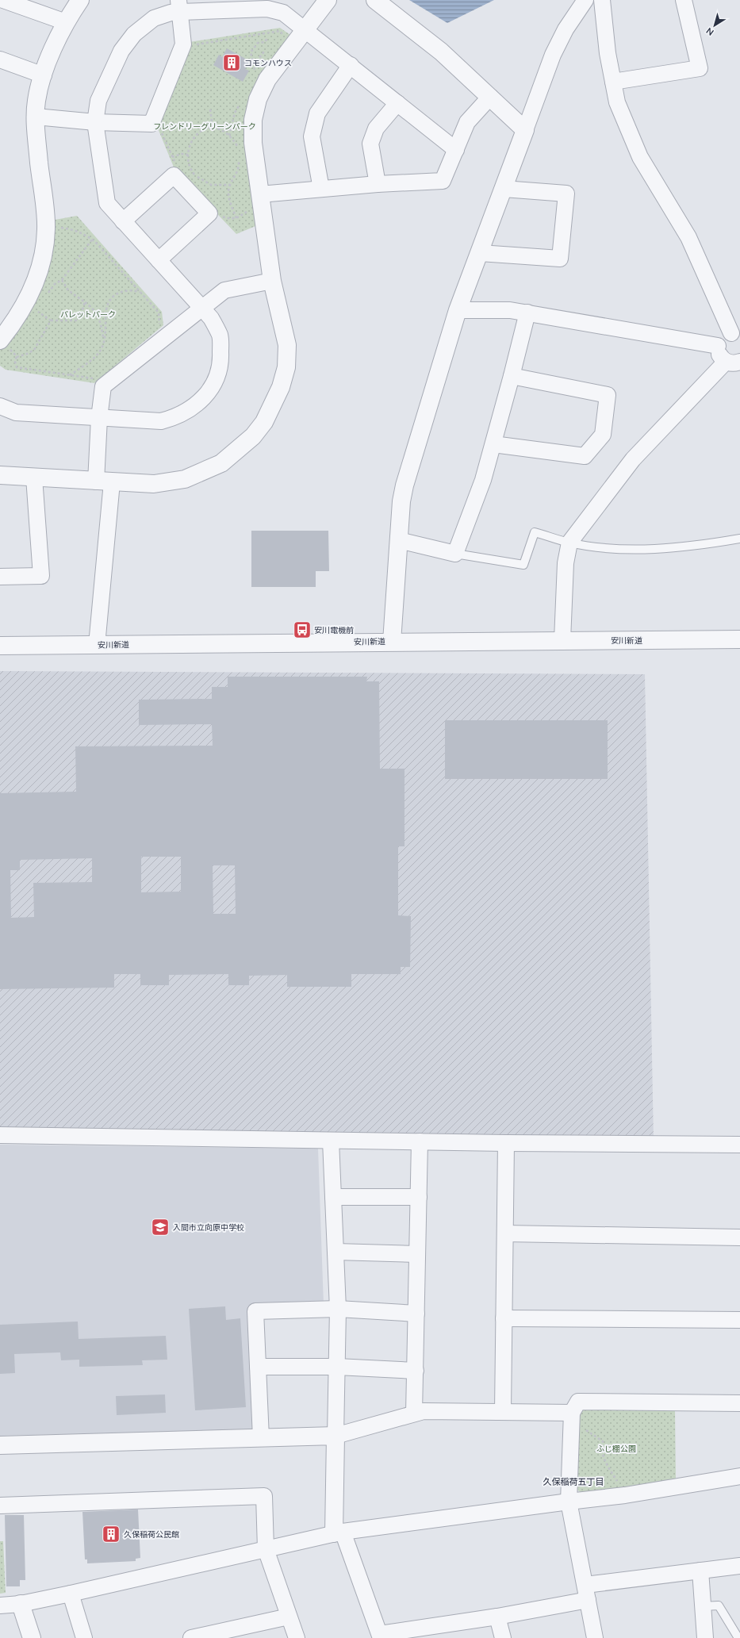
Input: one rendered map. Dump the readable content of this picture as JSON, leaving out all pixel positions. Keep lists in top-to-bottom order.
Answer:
{
  "streets": {
    "street": ["安川新道"]
  },
  "districts": ["久保稲荷五丁目"],
  "parks": ["フレンドリーグリーンパーク", "パレットパーク", "ふじ棚公園"],
  "places": {
    "building": ["コモンハウス", "久保稲荷公民館"],
    "bus stop": ["安川電機前"],
    "school or university": ["入間市立向原中学校"]
  },
  "north": "bottom left"
}
